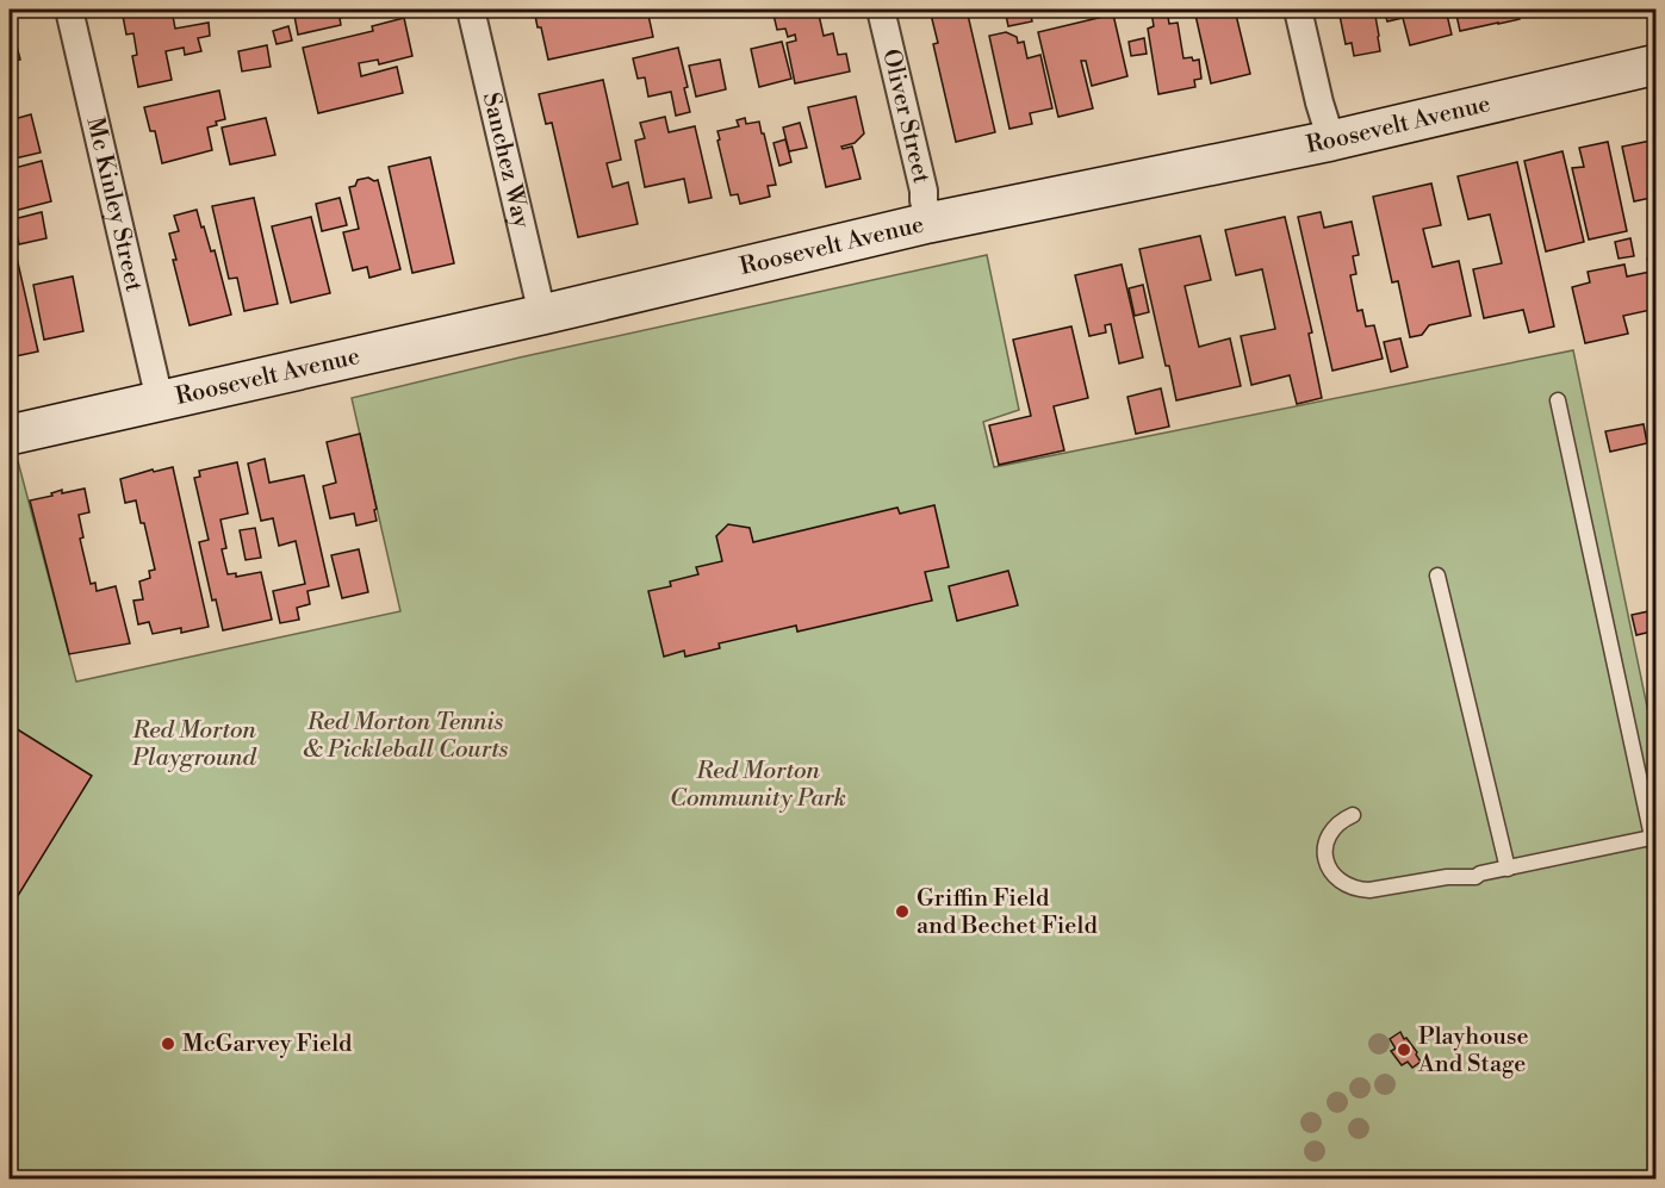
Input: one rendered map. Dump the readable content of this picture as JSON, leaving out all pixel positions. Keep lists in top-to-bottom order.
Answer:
{
  "streets": {
    "street": [
      "Oliver Street",
      "Roosevelt Avenue",
      "Sanchez Way",
      "Mc Kinley Street"
    ]
  },
  "crossings": [
    ["Oliver Street", "Roosevelt Avenue"],
    ["Roosevelt Avenue", "Sanchez Way"],
    ["Roosevelt Avenue", "Mc Kinley Street"]
  ],
  "parks": ["Red Morton Tennis & Pickleball Courts", "Red Morton Playground", "Red Morton Community Park"],
  "places": ["Griffin Field and Bechet Field", "McGarvey Field", "Playhouse And Stage"]
}
